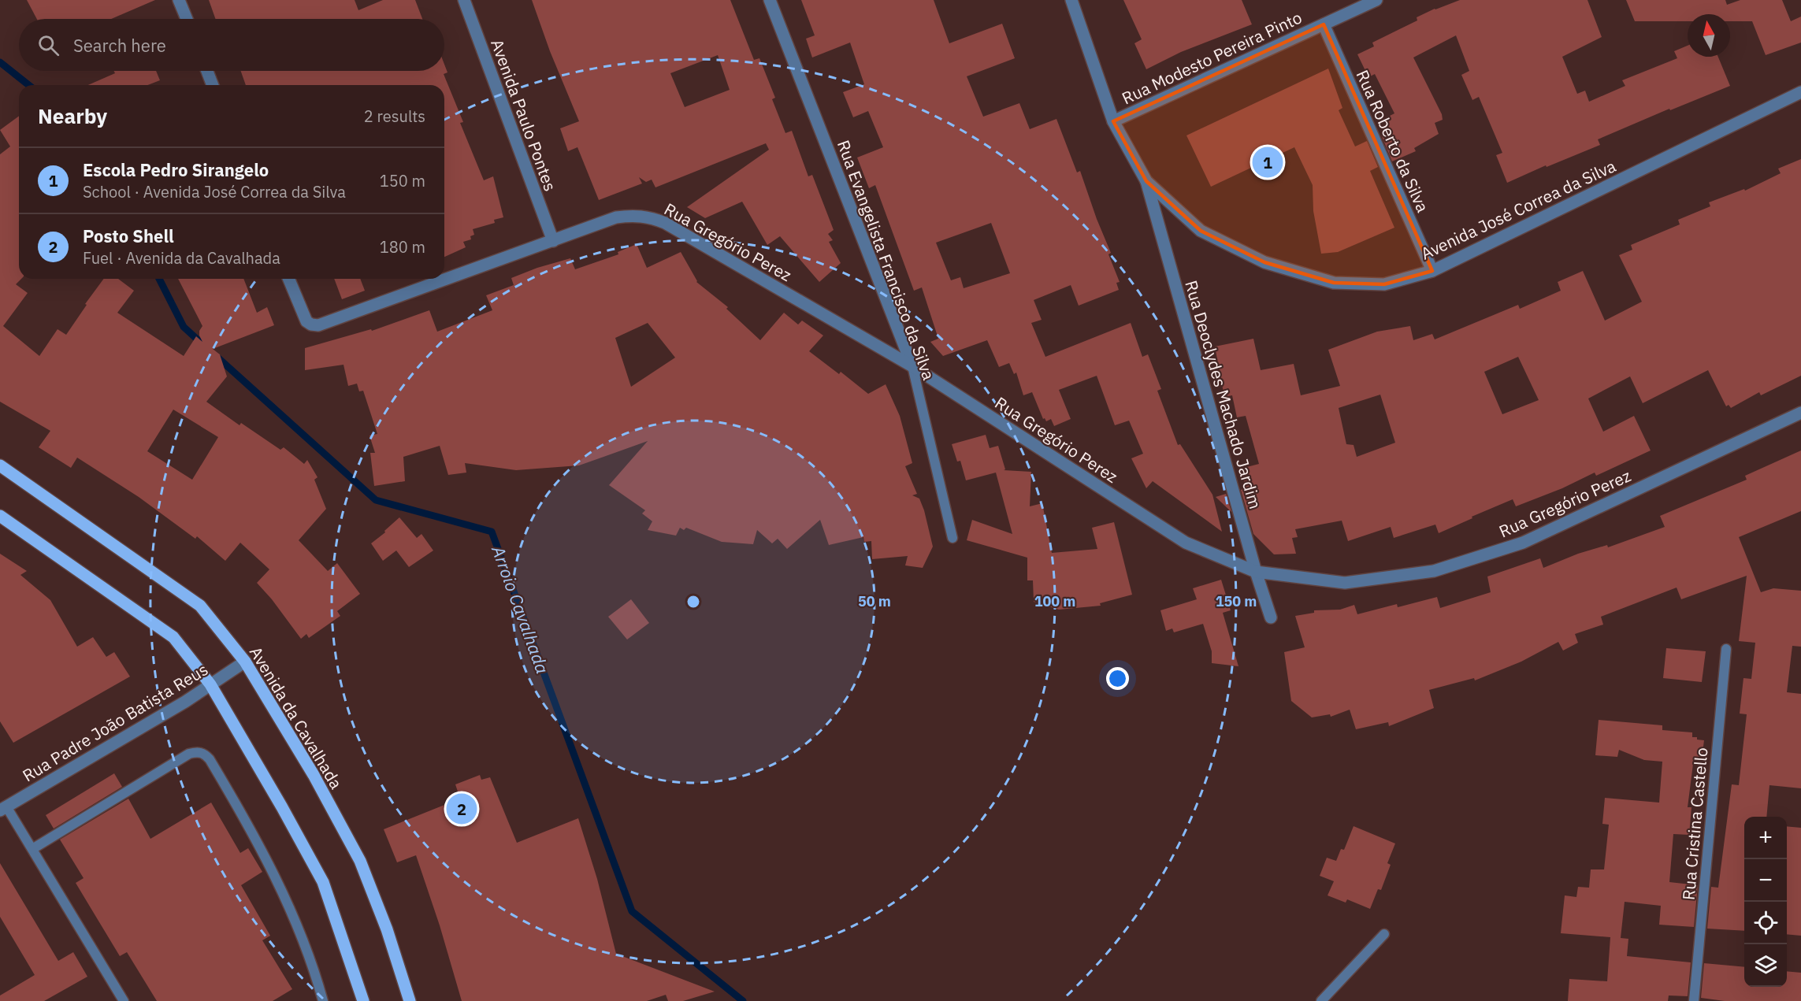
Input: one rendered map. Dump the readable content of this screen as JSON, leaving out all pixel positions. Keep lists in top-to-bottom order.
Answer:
{
  "streets": {
    "main road": ["Avenida da Cavalhada"],
    "street": [
      "Rua Modesto Pereira Pinto",
      "Avenida Paulo Pontes",
      "Rua Roberto da Silva",
      "Avenida José Correa da Silva",
      "Rua Gregório Perez",
      "Rua Evangelista Francisco da Silva",
      "Rua Deoclydes Machado Jardim",
      "Rua Padre João Batista Reus"
    ],
    "lane": ["Rua Cristina Castello"]
  },
  "crossings": [
    ["Rua Modesto Pereira Pinto", "Rua Roberto da Silva"],
    ["Rua Modesto Pereira Pinto", "Avenida José Correa da Silva"],
    ["Avenida Paulo Pontes", "Rua Gregório Perez"],
    ["Rua Roberto da Silva", "Avenida José Correa da Silva"],
    ["Avenida José Correa da Silva", "Rua Deoclydes Machado Jardim"],
    ["Rua Gregório Perez", "Rua Evangelista Francisco da Silva"],
    ["Rua Gregório Perez", "Rua Deoclydes Machado Jardim"],
    ["Avenida da Cavalhada", "Rua Padre João Batista Reus"]
  ],
  "water": ["Arroio Cavalhada"],
  "north": "top",
  "page": {
    "search": "Search here",
    "heading": ["Nearby", "2 results"],
    "pins": ["1", "2"],
    "list": [
      {
        "mark": "1",
        "name": "Escola Pedro Sirangelo",
        "note": "School · Avenida José Correa da Silva",
        "value": "150 m"
      },
      {
        "mark": "2",
        "name": "Posto Shell",
        "note": "Fuel · Avenida da Cavalhada",
        "value": "180 m"
      }
    ],
    "map_buttons": ["+", "−"]
  },
  "rings": ["50 m", "100 m", "150 m"]
}
